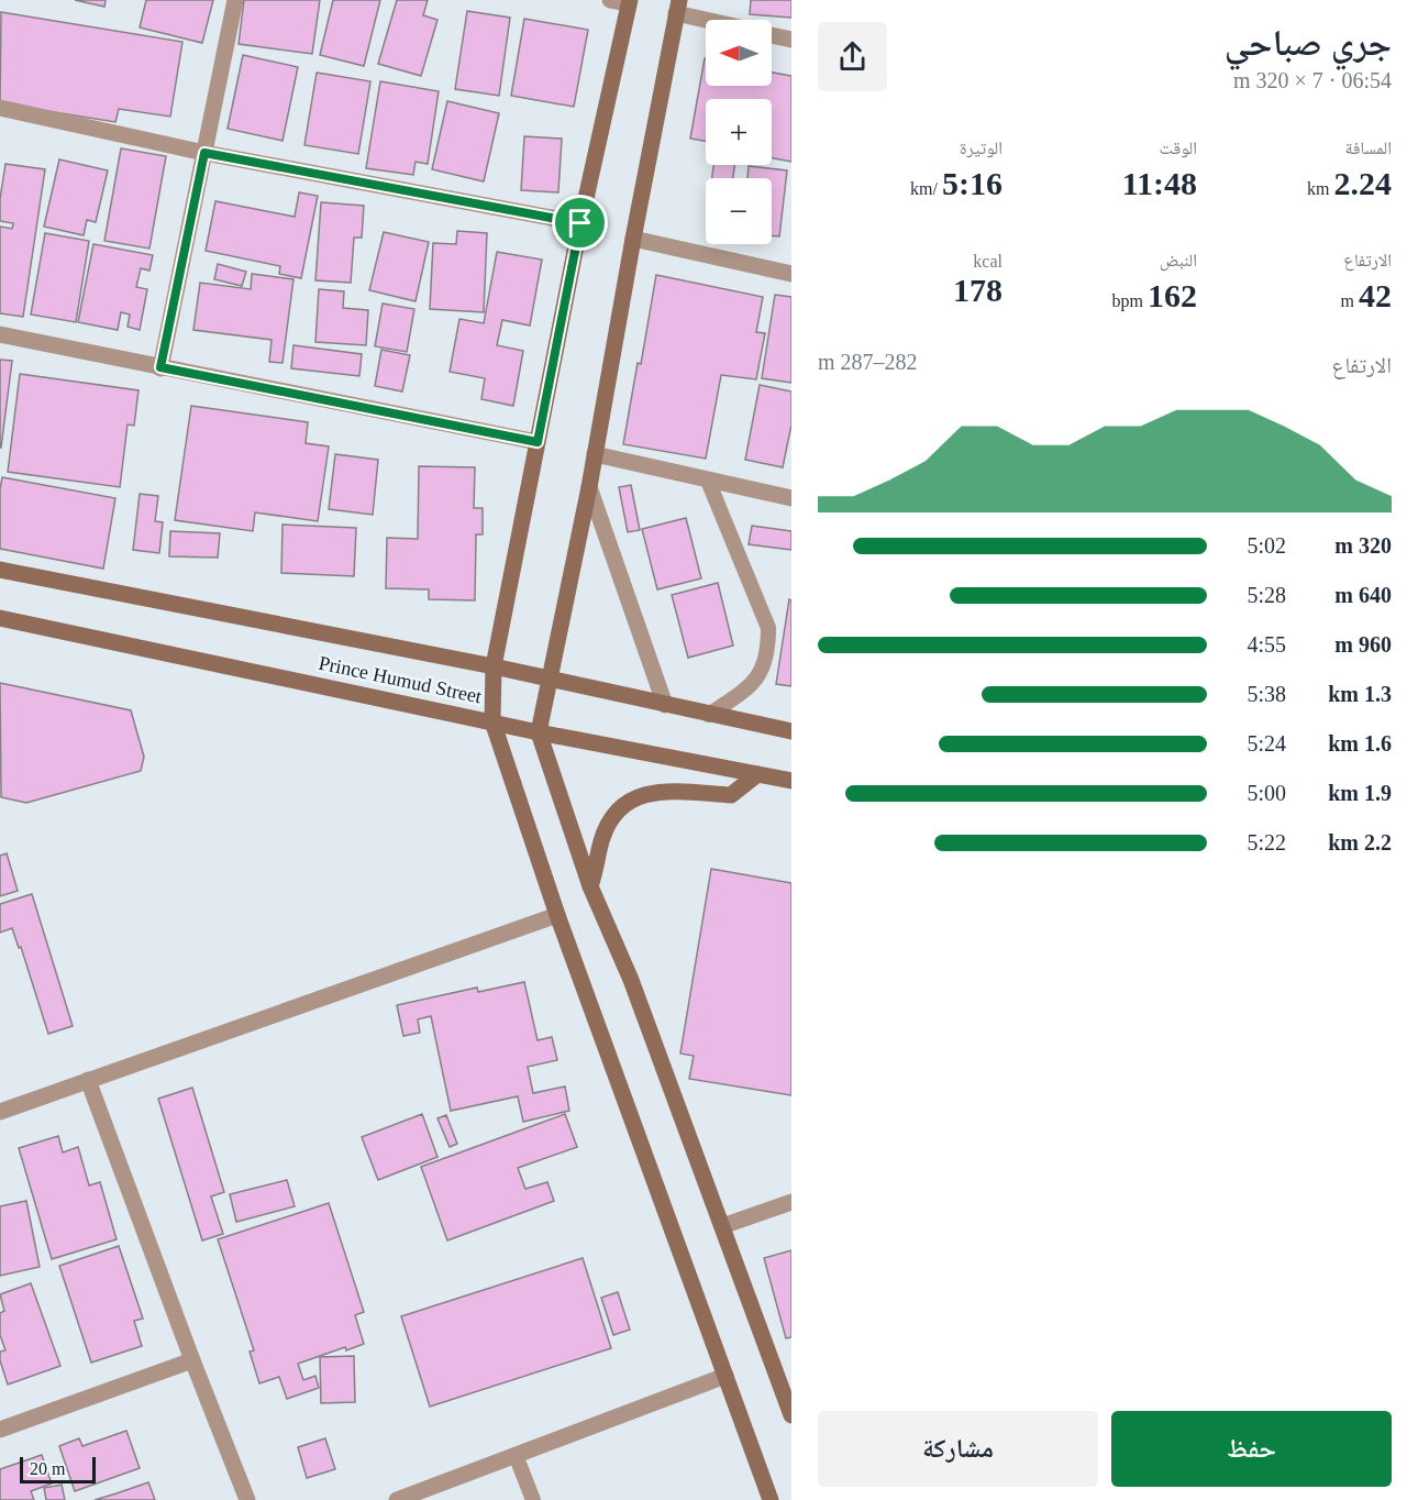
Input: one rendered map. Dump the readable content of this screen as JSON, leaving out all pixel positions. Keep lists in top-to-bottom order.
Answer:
{
  "streets": {
    "street": ["Prince Humud Street"]
  },
  "scale_bar": "20 m",
  "north": "left",
  "page": {
    "heading": ["جري صباحي", "06:54 · 7 × 320 m"],
    "map_buttons": ["+", "−"],
    "stats": [
      ["المسافة", "2.24 km"],
      ["الوقت", "11:48"],
      ["الوتيرة", "5:16 /km"],
      ["الارتفاع", "42 m"],
      ["النبض", "162 bpm"],
      ["kcal", "178"]
    ],
    "chart": ["الارتفاع", "282–287 m"],
    "list": [
      {
        "name": "320 m",
        "note": "5:02"
      },
      {
        "name": "640 m",
        "note": "5:28"
      },
      {
        "name": "960 m",
        "note": "4:55"
      },
      {
        "name": "1.3 km",
        "note": "5:38"
      },
      {
        "name": "1.6 km",
        "note": "5:24"
      },
      {
        "name": "1.9 km",
        "note": "5:00"
      },
      {
        "name": "2.2 km",
        "note": "5:22"
      }
    ],
    "buttons": ["حفظ", "مشاركة"],
    "scale": "20 m"
  }
}
